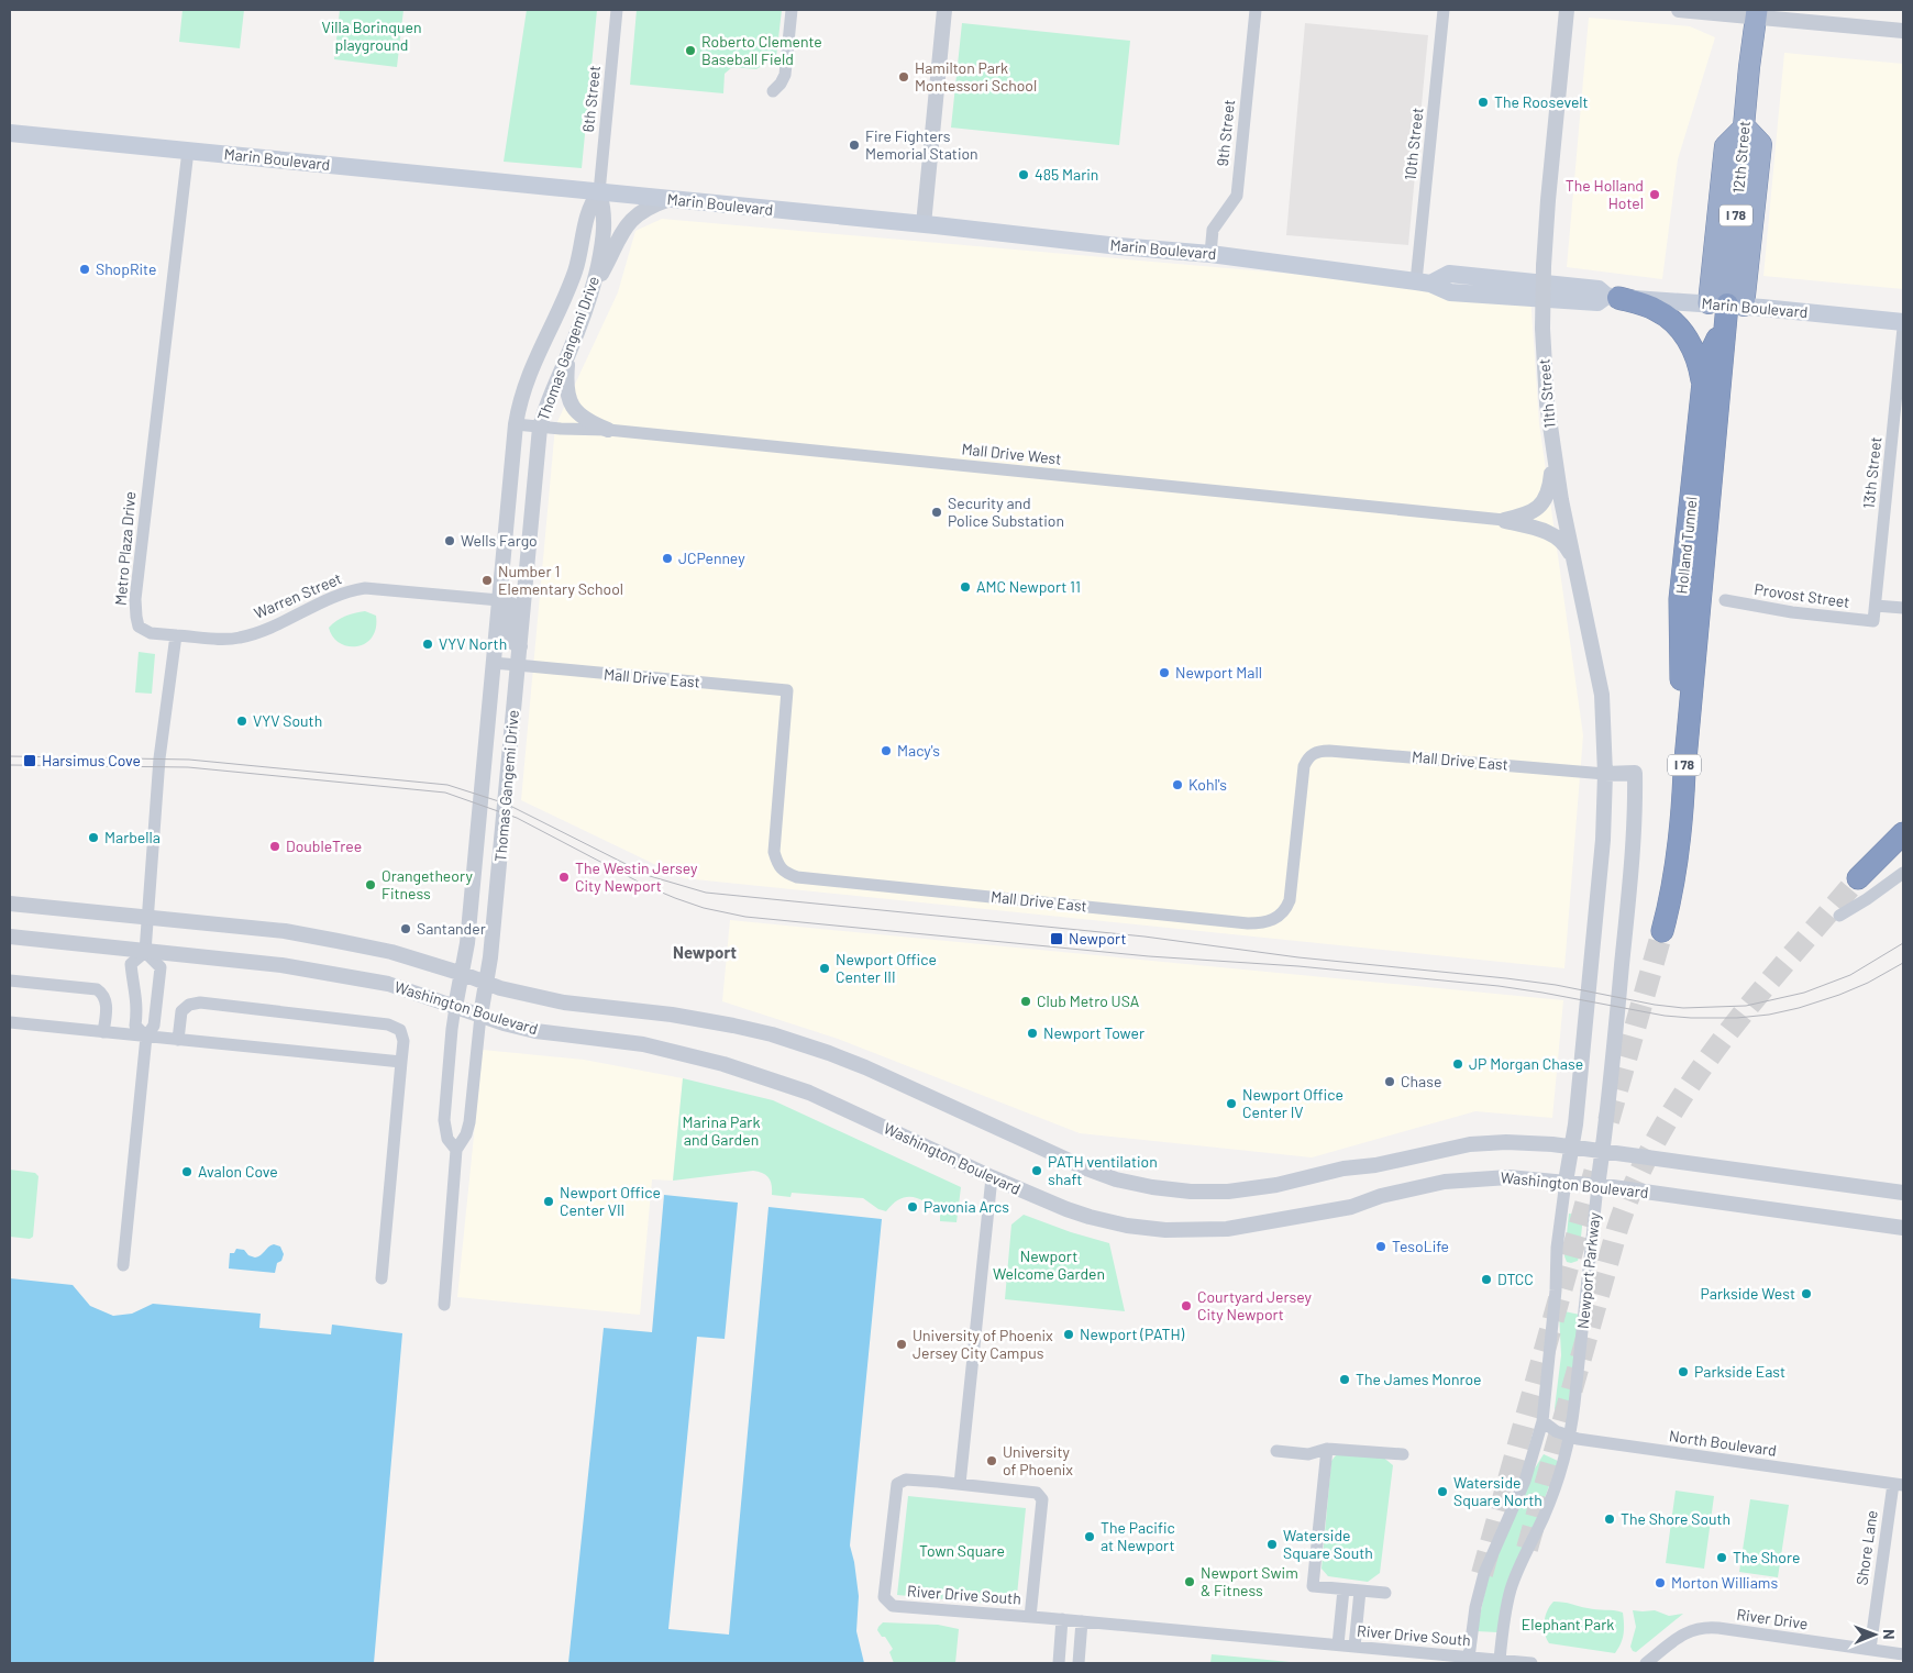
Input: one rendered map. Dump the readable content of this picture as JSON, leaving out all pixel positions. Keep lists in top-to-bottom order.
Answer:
{
  "streets": {
    "highway": ["12th Street", "I 78", "Holland Tunnel"],
    "main road": ["Marin Boulevard"],
    "street": [
      "6th Street",
      "9th Street",
      "10th Street",
      "Thomas Gangemi Drive",
      "11th Street",
      "Mall Drive West",
      "13th Street",
      "Metro Plaza Drive",
      "Warren Street",
      "Provost Street",
      "Mall Drive East",
      "Washington Boulevard",
      "Newport Parkway",
      "North Boulevard",
      "Shore Lane",
      "River Drive South",
      "River Drive"
    ]
  },
  "crossings": [
    ["6th Street", "Marin Boulevard"],
    ["6th Street", "Thomas Gangemi Drive"],
    ["9th Street", "Marin Boulevard"],
    ["10th Street", "Marin Boulevard"],
    ["12th Street", "Marin Boulevard"],
    ["12th Street", "Holland Tunnel"],
    ["Marin Boulevard", "Thomas Gangemi Drive"],
    ["Marin Boulevard", "Holland Tunnel"],
    ["Marin Boulevard", "Metro Plaza Drive"],
    ["Thomas Gangemi Drive", "Mall Drive West"],
    ["Thomas Gangemi Drive", "Warren Street"],
    ["Thomas Gangemi Drive", "Mall Drive East"],
    ["Thomas Gangemi Drive", "Washington Boulevard"],
    ["11th Street", "Mall Drive East"],
    ["11th Street", "Newport Parkway"],
    ["13th Street", "Provost Street"],
    ["Metro Plaza Drive", "Warren Street"],
    ["Mall Drive East", "Newport Parkway"],
    ["Washington Boulevard", "Newport Parkway"],
    ["Newport Parkway", "North Boulevard"],
    ["Newport Parkway", "River Drive South"],
    ["North Boulevard", "Shore Lane"],
    ["Shore Lane", "River Drive"]
  ],
  "districts": ["Newport"],
  "parks": [
    "Villa Borinquen playground",
    "Marina Park and Garden",
    "Newport Welcome Garden",
    "Town Square",
    "Elephant Park"
  ],
  "places": {
    "other": [
      "Roberto Clemente Baseball Field",
      "Hamilton Park Montessori School",
      "The Roosevelt",
      "Fire Fighters Memorial Station",
      "485 Marin",
      "The Holland Hotel",
      "ShopRite",
      "Security and Police Substation",
      "Wells Fargo",
      "JCPenney",
      "Number 1 Elementary School",
      "AMC Newport 11",
      "VYV North",
      "Newport Mall",
      "VYV South",
      "Macy's",
      "Kohl's",
      "Marbella",
      "DoubleTree",
      "The Westin Jersey City Newport",
      "Orangetheory Fitness",
      "Santander",
      "Newport Office Center III",
      "Club Metro USA",
      "Newport Tower",
      "JP Morgan Chase",
      "Chase",
      "Newport Office Center IV",
      "PATH ventilation shaft",
      "Avalon Cove",
      "Newport Office Center VII",
      "Pavonia Arcs",
      "TesoLife",
      "DTCC",
      "Parkside West",
      "Courtyard Jersey City Newport",
      "Newport (PATH)",
      "University of Phoenix Jersey City Campus",
      "Parkside East",
      "The James Monroe",
      "University of Phoenix",
      "Waterside Square North",
      "The Shore South",
      "The Pacific at Newport",
      "Waterside Square South",
      "The Shore",
      "Newport Swim & Fitness",
      "Morton Williams"
    ],
    "transit": ["Harsimus Cove", "Newport"]
  },
  "north": "right"
}
